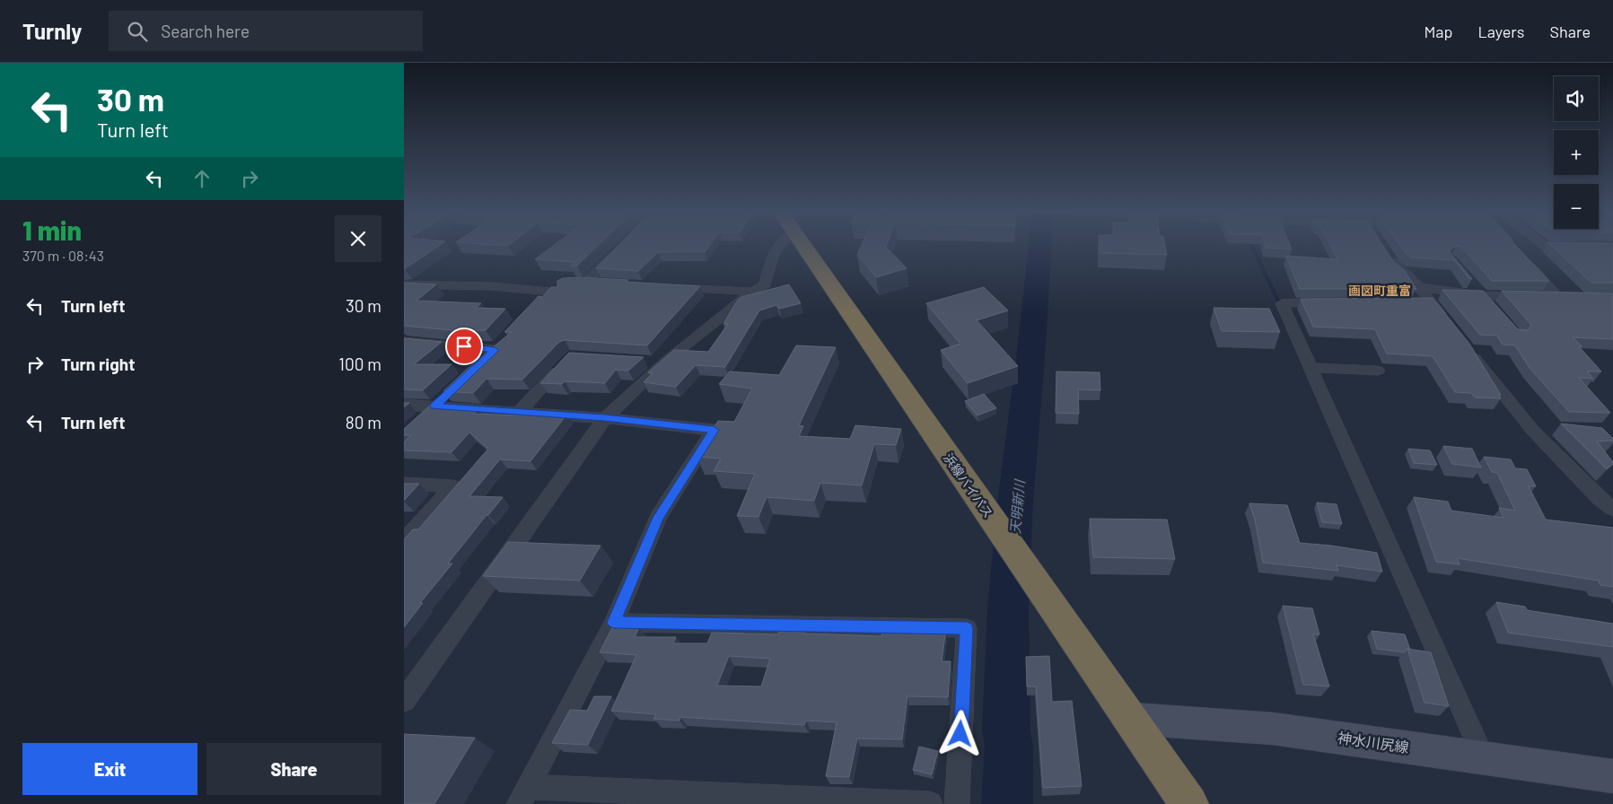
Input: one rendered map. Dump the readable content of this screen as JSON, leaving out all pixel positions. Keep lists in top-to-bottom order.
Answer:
{
  "streets": {
    "highway": ["浜線バイパス"],
    "main road": ["神水川尻線"]
  },
  "crossings": [
    ["浜線バイパス", "神水川尻線"]
  ],
  "districts": ["画図町重富"],
  "water": ["天明新川"],
  "page": {
    "header": "Turnly",
    "search": "Search here",
    "nav": ["Map", "Layers", "Share"],
    "turn": ["30 m", "Turn left"],
    "map_buttons": ["+", "−"],
    "heading": ["1 min", "370 m · 08:43"],
    "list": [
      {
        "name": "Turn left",
        "value": "30 m"
      },
      {
        "name": "Turn right",
        "value": "100 m"
      },
      {
        "name": "Turn left",
        "value": "80 m"
      }
    ],
    "buttons": ["Exit", "Share"]
  }
}
